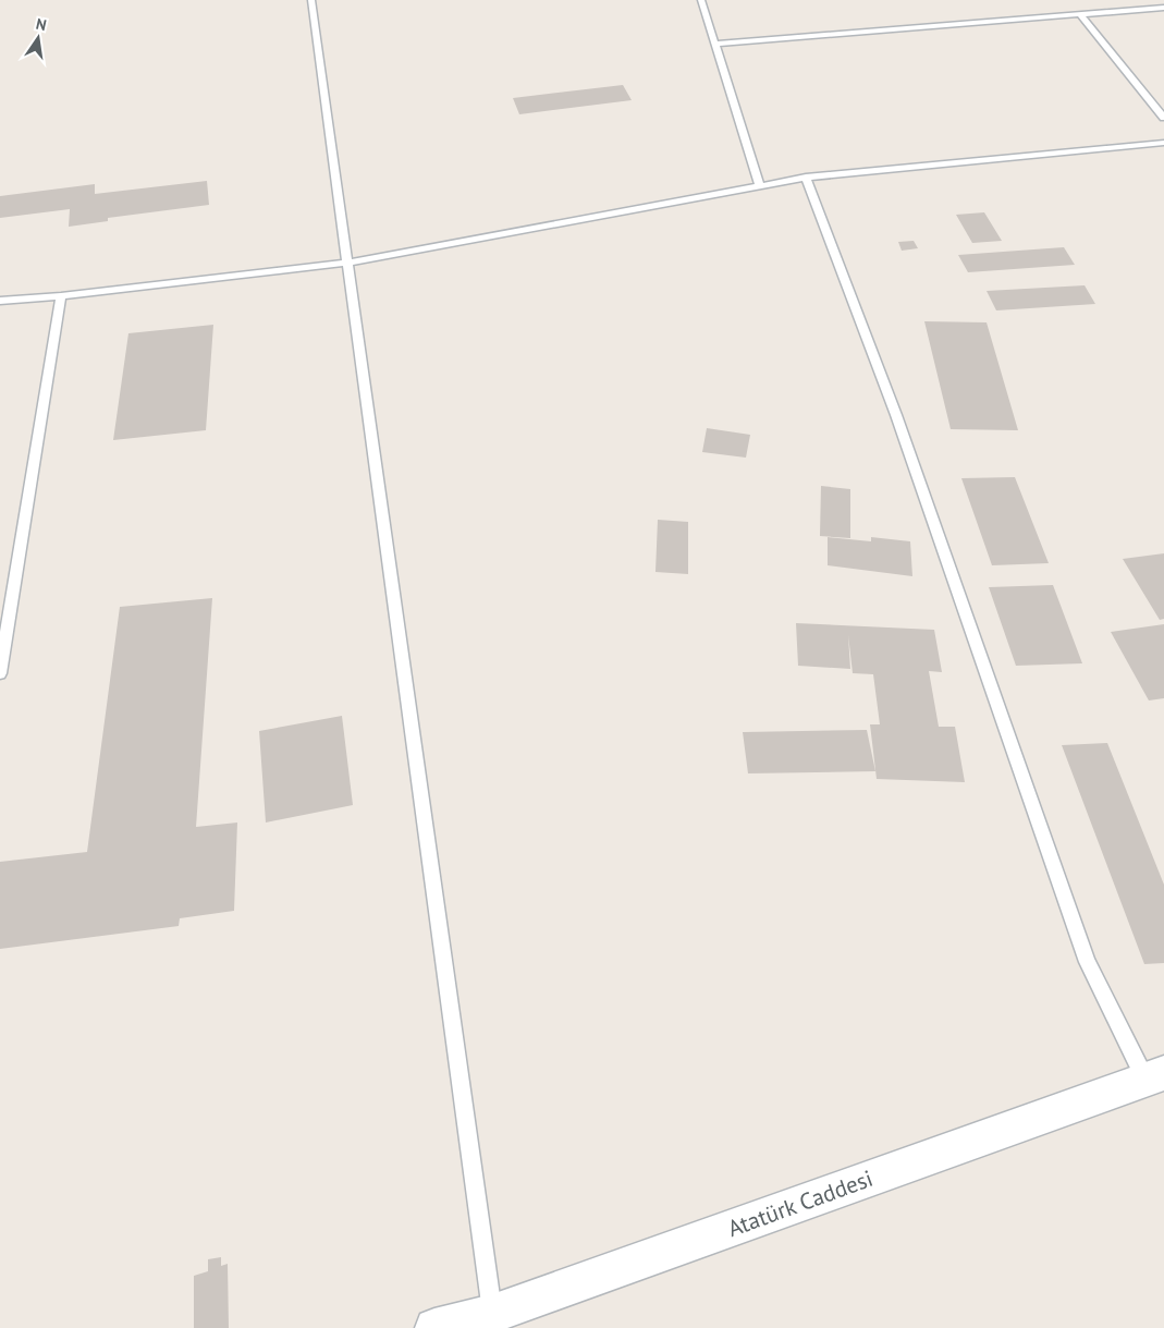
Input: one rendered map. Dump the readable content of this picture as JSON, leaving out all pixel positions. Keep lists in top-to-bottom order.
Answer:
{
  "streets": {
    "street": ["Atatürk Caddesi"]
  },
  "north": "top"
}
